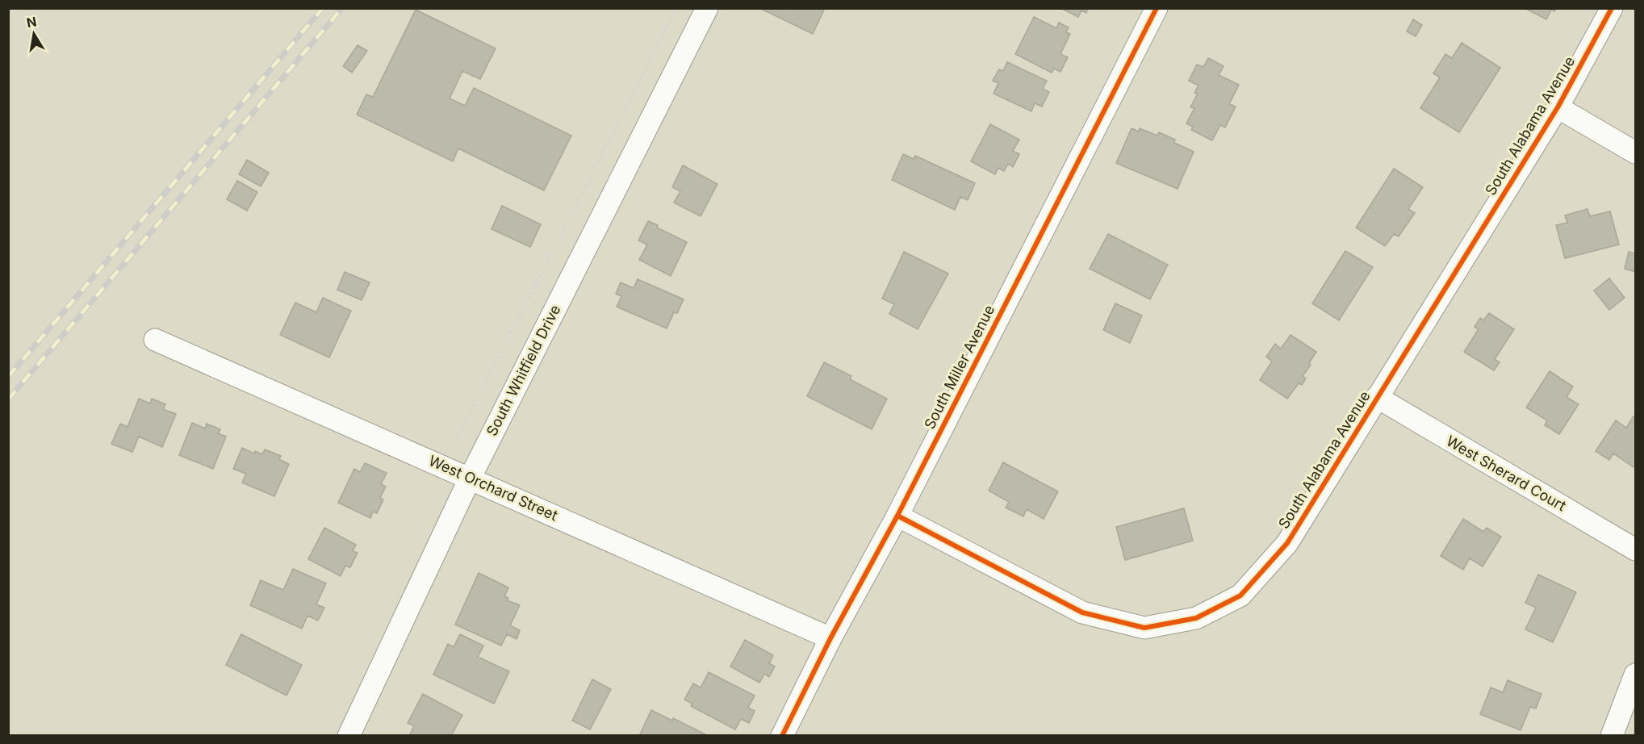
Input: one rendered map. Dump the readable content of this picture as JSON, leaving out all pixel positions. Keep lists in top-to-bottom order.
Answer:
{
  "streets": {
    "street": [
      "South Alabama Avenue",
      "South Miller Avenue",
      "South Whitfield Drive",
      "West Sherard Court",
      "West Orchard Street"
    ]
  },
  "crossings": [
    ["South Alabama Avenue", "South Miller Avenue"],
    ["South Alabama Avenue", "West Sherard Court"],
    ["South Miller Avenue", "West Orchard Street"],
    ["South Whitfield Drive", "West Orchard Street"]
  ],
  "north": "top"
}
